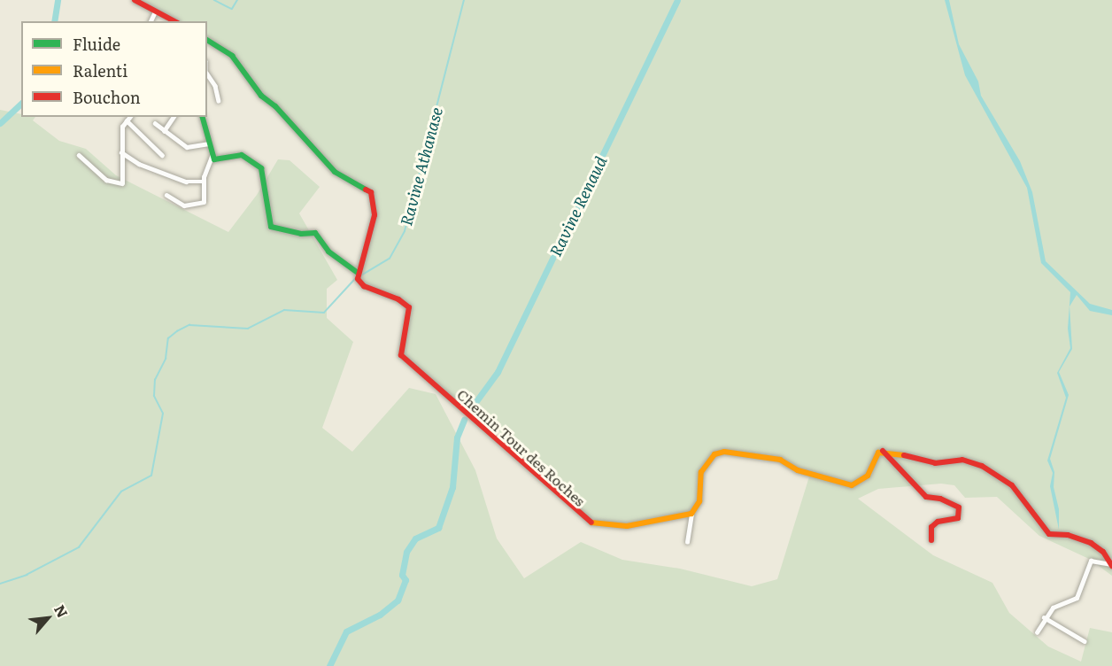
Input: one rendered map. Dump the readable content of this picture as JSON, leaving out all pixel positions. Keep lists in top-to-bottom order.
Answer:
{
  "streets": {
    "street": ["Chemin Tour des Roches"]
  },
  "water": ["Ravine Athanase", "Ravine Renaud"],
  "legend": ["Fluide", "Ralenti", "Bouchon"],
  "north": "top right"
}
